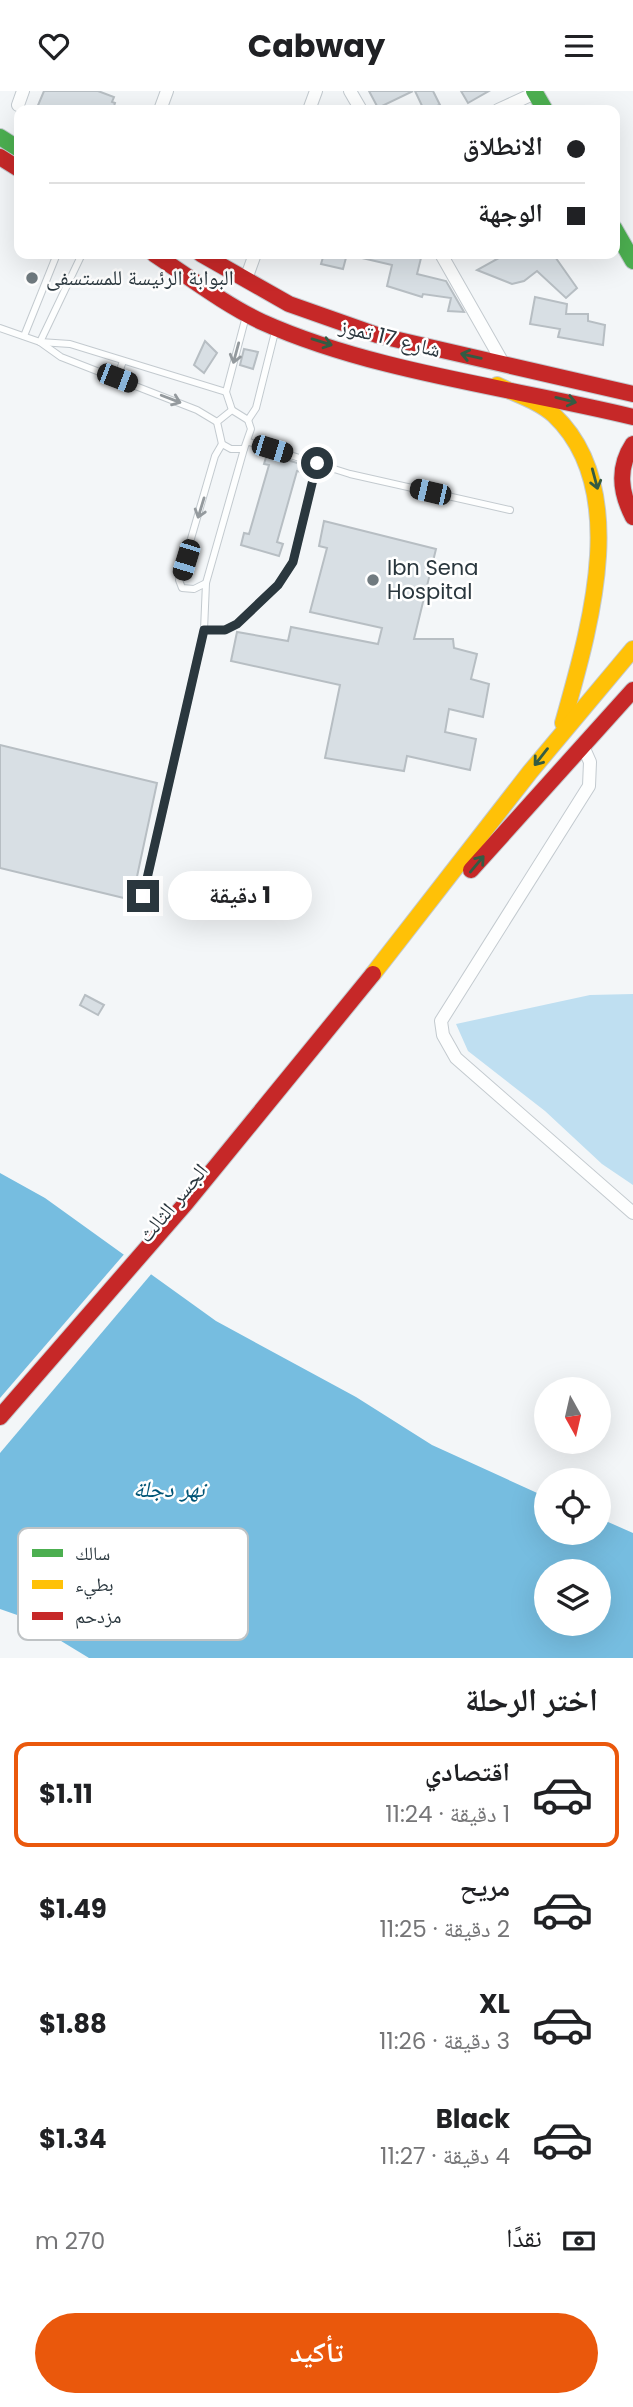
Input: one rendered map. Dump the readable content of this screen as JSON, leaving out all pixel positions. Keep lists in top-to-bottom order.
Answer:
{
  "streets": {
    "main road": ["شارع 17 تموز", "الجسر الثالث"]
  },
  "water": ["نهر دجلة"],
  "places": ["البوابة الرئيسة للمستسفى", "Ibn Sena Hospital"],
  "legend": ["سالك", "بطيء", "مزدحم"],
  "north": "bottom",
  "page": {
    "header": "Cabway",
    "banner": ["الانطلاق", "الوجهة"],
    "bubble": "1 دقيقة",
    "heading": "اختر الرحلة",
    "list": [
      {
        "name": "اقتصادي",
        "note": "1 دقيقة · 11:24",
        "value": "$1.11"
      },
      {
        "name": "مريح",
        "note": "2 دقيقة · 11:25",
        "value": "$1.49"
      },
      {
        "name": "XL",
        "note": "3 دقيقة · 11:26",
        "value": "$1.88"
      },
      {
        "name": "Black",
        "note": "4 دقيقة · 11:27",
        "value": "$1.34"
      }
    ],
    "pay": ["نقدًا", "270 m"],
    "buttons": "تأكيد"
  }
}
